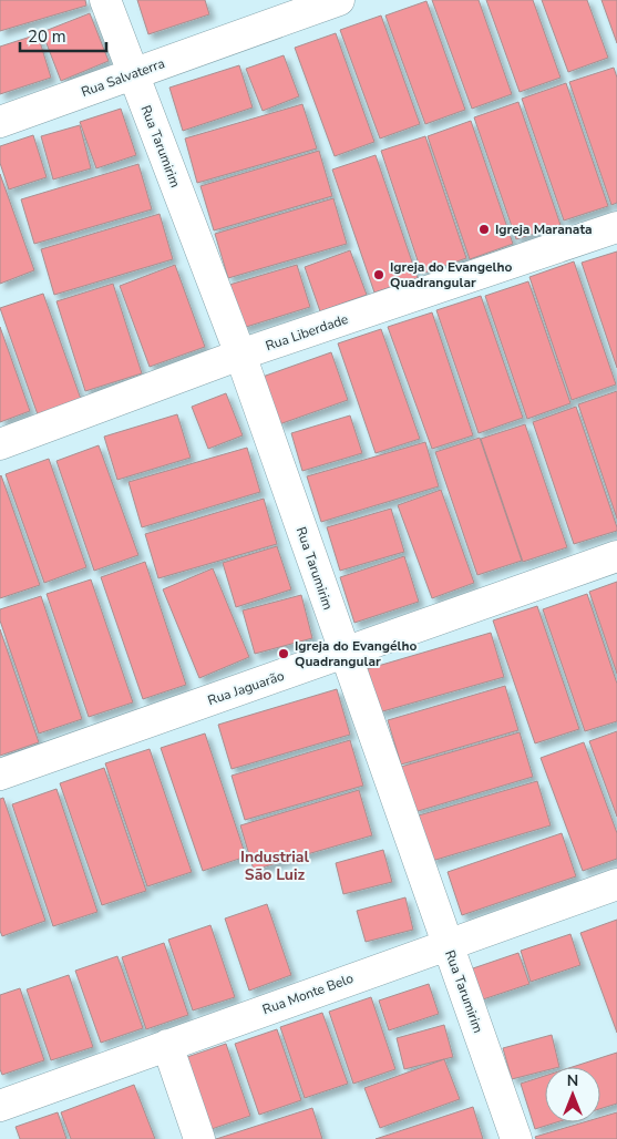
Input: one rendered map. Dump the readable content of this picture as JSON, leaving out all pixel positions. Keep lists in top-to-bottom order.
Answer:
{
  "streets": {
    "street": [
      "Rua Salvaterra",
      "Rua Tarumirim",
      "Rua Liberdade",
      "Rua Jaguarão",
      "Rua Monte Belo"
    ]
  },
  "crossings": [
    ["Rua Salvaterra", "Rua Tarumirim"],
    ["Rua Tarumirim", "Rua Liberdade"],
    ["Rua Tarumirim", "Rua Jaguarão"],
    ["Rua Tarumirim", "Rua Monte Belo"]
  ],
  "districts": ["Industrial São Luiz"],
  "places": ["Igreja Maranata", "Igreja do Evangelho Quadrangular", "Igreja do Evangélho Quadrangular"],
  "scale_bar": "20 m",
  "north": "top"
}
